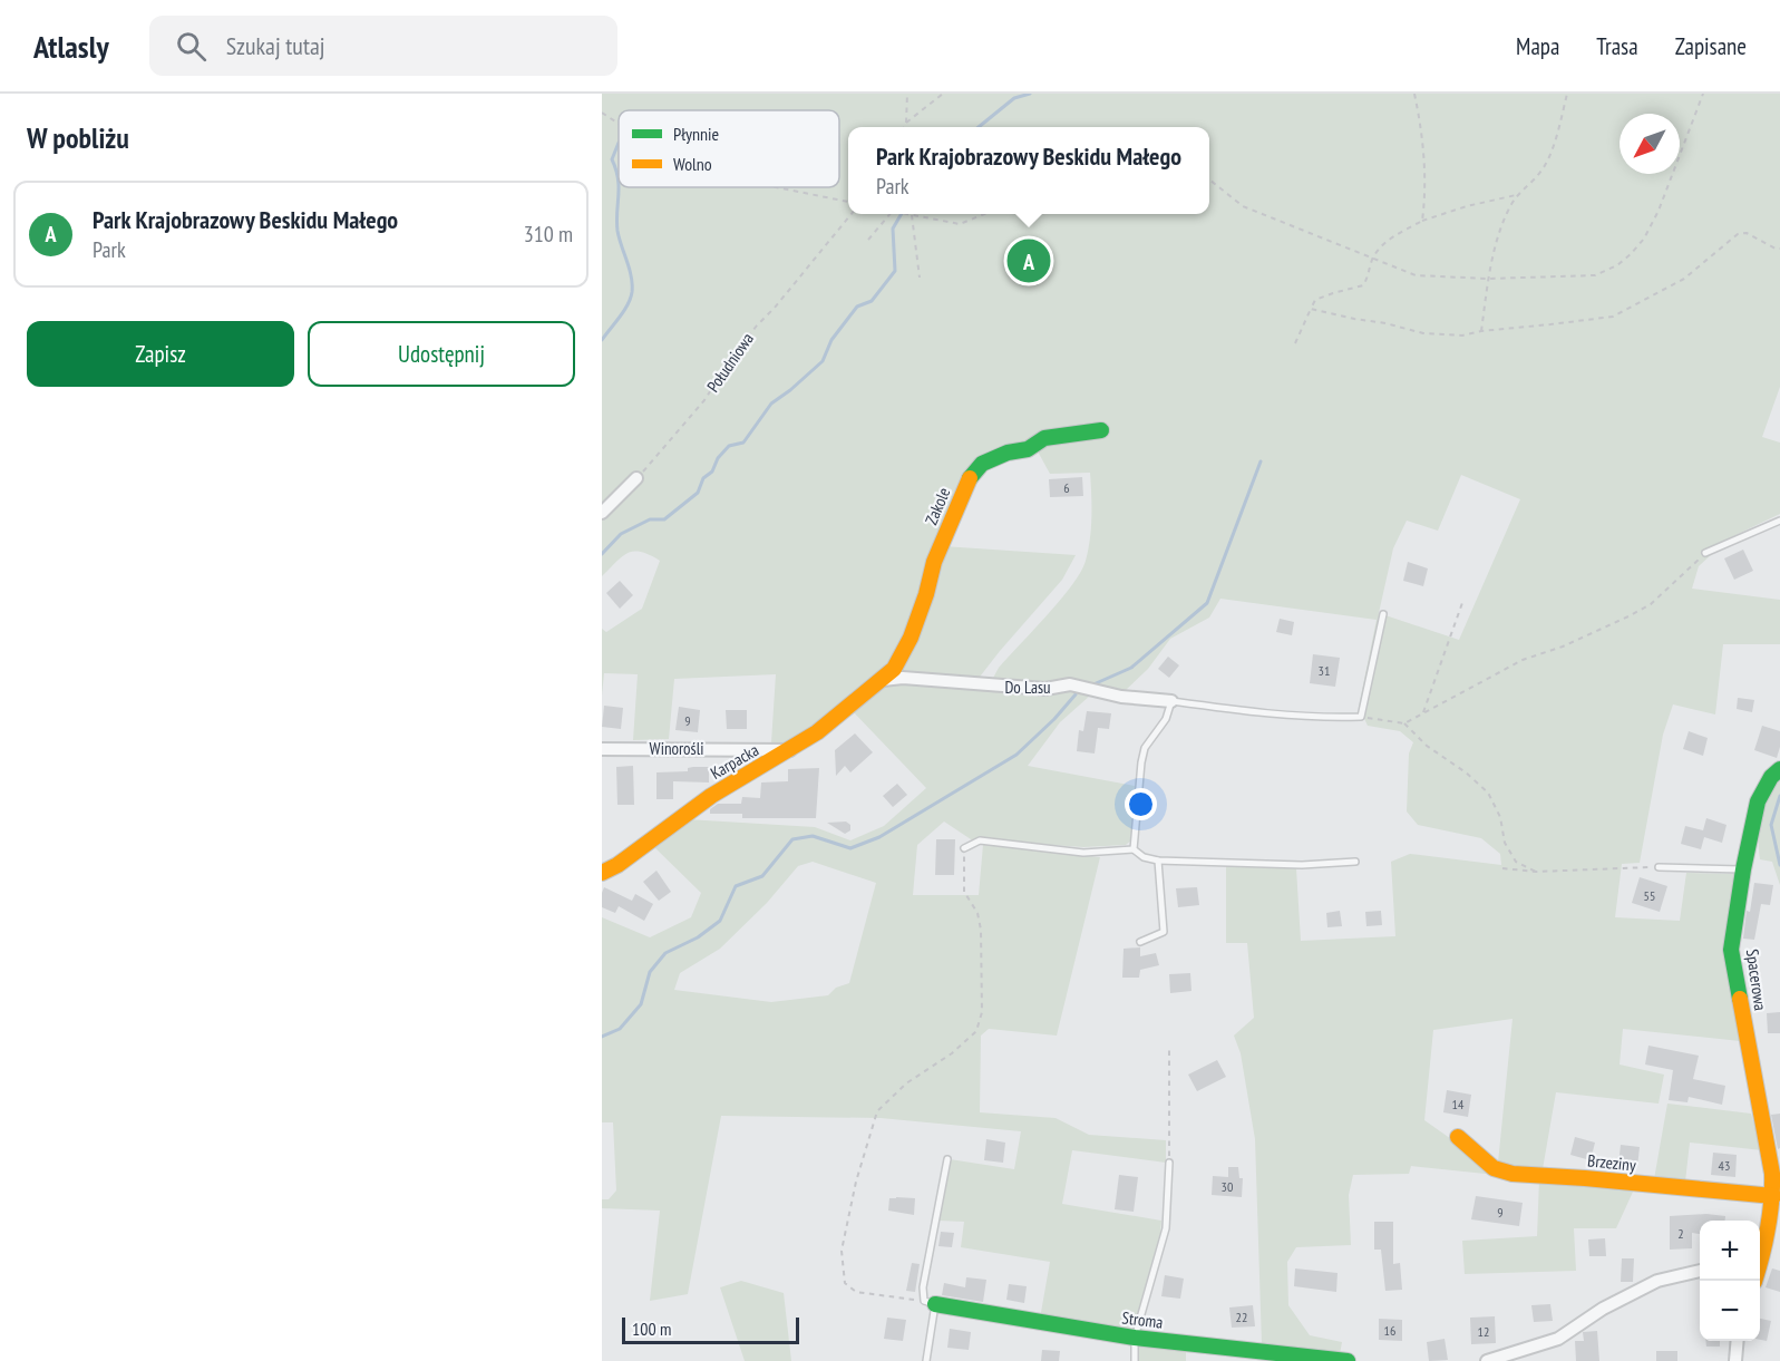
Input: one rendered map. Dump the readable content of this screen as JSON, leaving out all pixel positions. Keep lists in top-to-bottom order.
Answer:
{
  "streets": {
    "street": [
      "Zakole",
      "Do Lasu",
      "Winorośli",
      "Karpacka",
      "Spacerowa",
      "Brzeziny",
      "Stroma"
    ],
    "path": ["Południowa"]
  },
  "crossings": [
    ["Zakole", "Do Lasu"],
    ["Zakole", "Karpacka"],
    ["Do Lasu", "Karpacka"],
    ["Winorośli", "Karpacka"],
    ["Spacerowa", "Brzeziny"]
  ],
  "house_numbers": [
    "6",
    "31",
    "9",
    "55",
    "14",
    "43",
    "30",
    "9",
    "2",
    "22",
    "16",
    "12"
  ],
  "legend": ["Płynnie", "Wolno"],
  "scale_bar": "100 m",
  "north": "bottom left",
  "page": {
    "header": "Atlasly",
    "search": "Szukaj tutaj",
    "nav": ["Mapa", "Trasa", "Zapisane"],
    "heading": "W pobliżu",
    "popup": ["Park Krajobrazowy Beskidu Małego", "Park"],
    "list": [
      {
        "mark": "A",
        "name": "Park Krajobrazowy Beskidu Małego",
        "note": "Park",
        "value": "310 m"
      }
    ],
    "pins": "A",
    "buttons": ["Zapisz", "Udostępnij"],
    "map_buttons": ["+", "−"],
    "scale": "100 m"
  }
}
